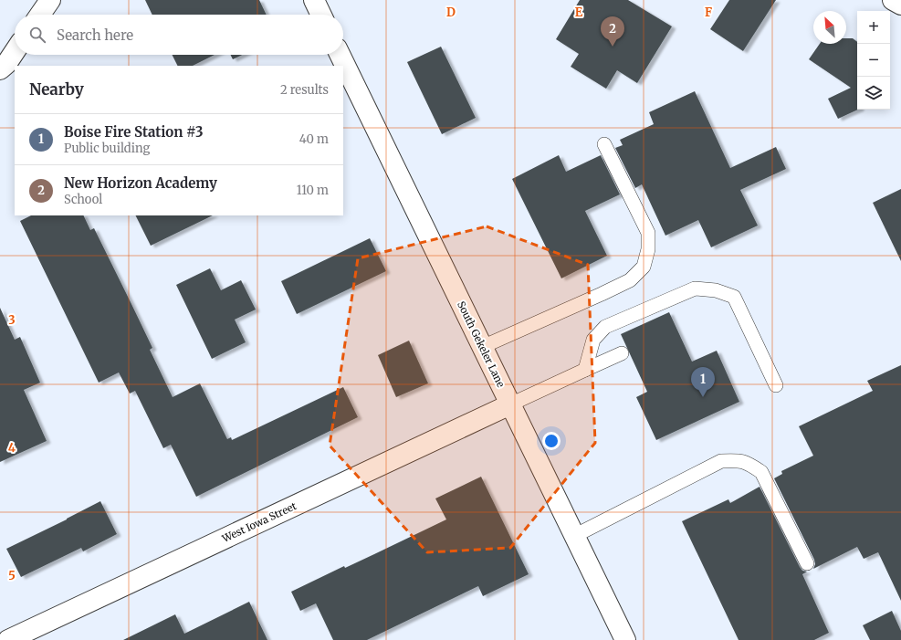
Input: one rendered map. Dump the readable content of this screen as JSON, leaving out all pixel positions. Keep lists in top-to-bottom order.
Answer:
{
  "streets": {
    "street": ["South Gekeler Lane", "West Iowa Street"]
  },
  "crossings": [
    ["South Gekeler Lane", "West Iowa Street"]
  ],
  "north": "top left",
  "page": {
    "map_buttons": ["+", "−"],
    "search": "Search here",
    "pins": ["2", "1"],
    "heading": ["Nearby", "2 results"],
    "list": [
      {
        "mark": "1",
        "name": "Boise Fire Station #3",
        "note": "Public building",
        "value": "40 m"
      },
      {
        "mark": "2",
        "name": "New Horizon Academy",
        "note": "School",
        "value": "110 m"
      }
    ]
  },
  "grid": {
    "columns": ["D", "E", "F"],
    "rows": ["3", "4", "5"]
  }
}
